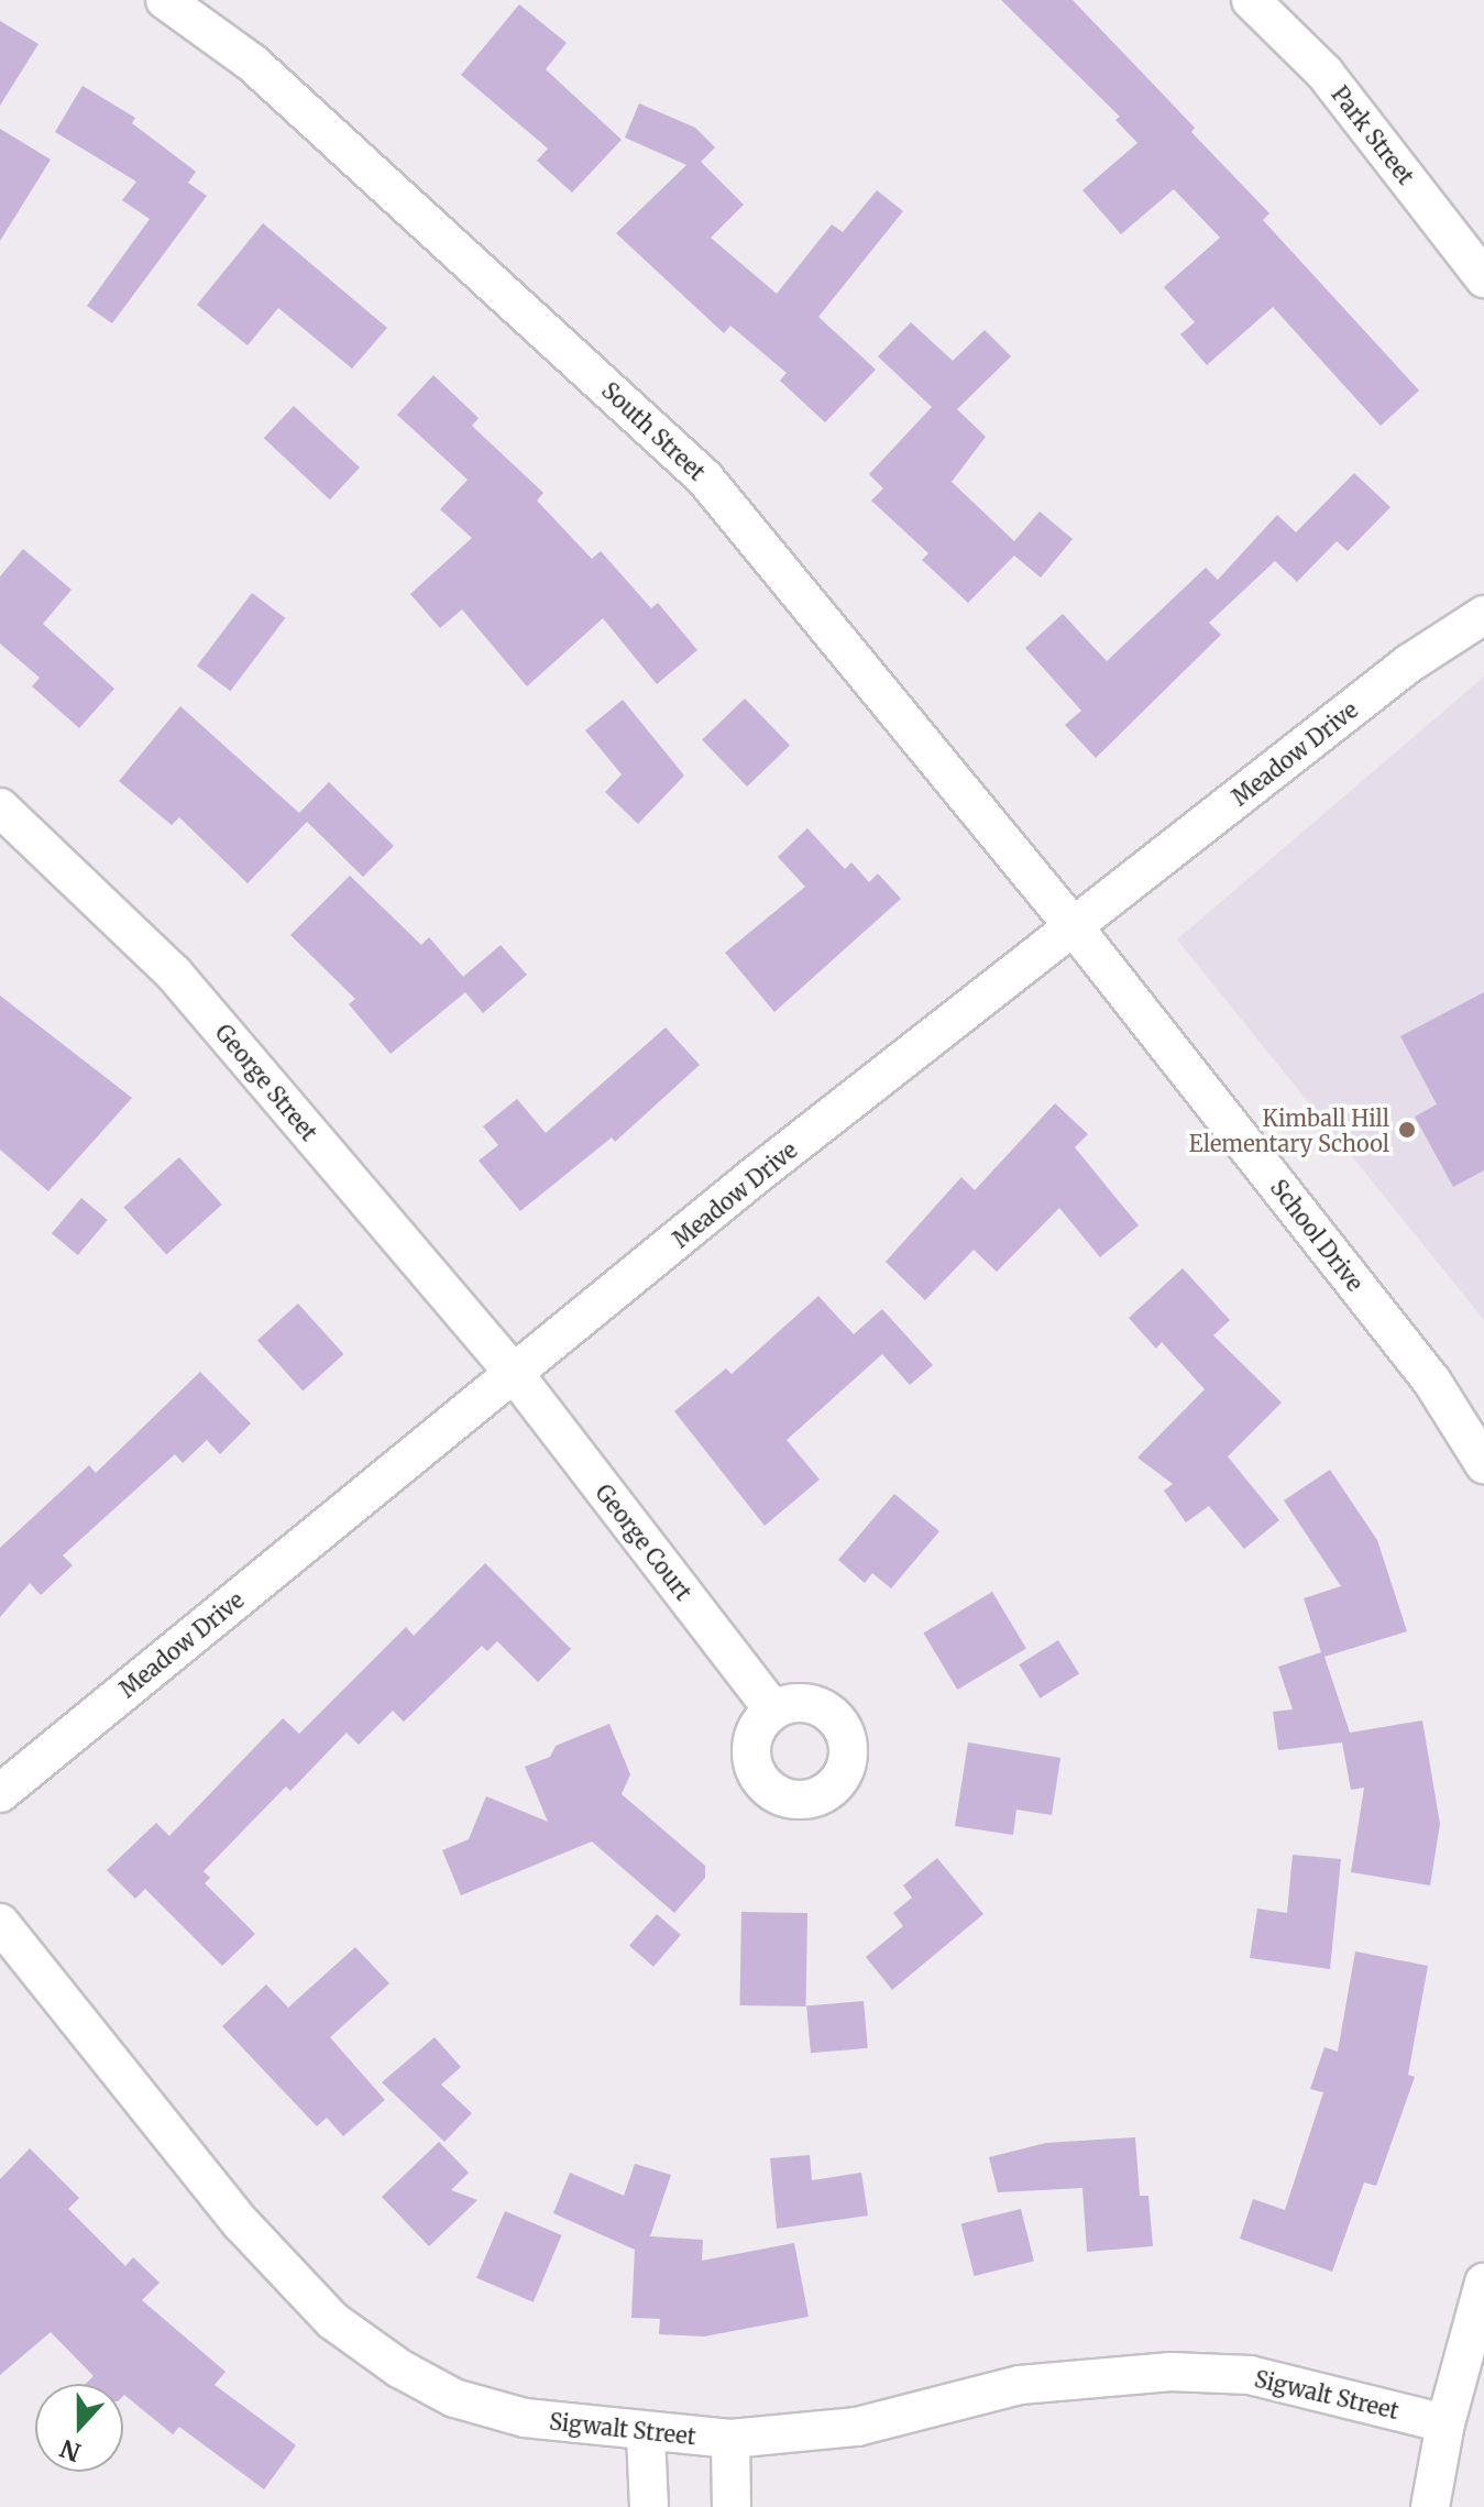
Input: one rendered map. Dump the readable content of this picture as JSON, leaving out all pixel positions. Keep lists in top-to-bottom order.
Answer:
{
  "streets": {
    "street": [
      "Park Street",
      "South Street",
      "Meadow Drive",
      "George Street",
      "School Drive",
      "George Court",
      "Sigwalt Street"
    ]
  },
  "crossings": [
    ["South Street", "Meadow Drive"],
    ["South Street", "School Drive"],
    ["Meadow Drive", "George Street"],
    ["Meadow Drive", "School Drive"],
    ["Meadow Drive", "George Court"],
    ["George Street", "George Court"]
  ],
  "places": ["Kimball Hill Elementary School"],
  "north": "bottom"
}
